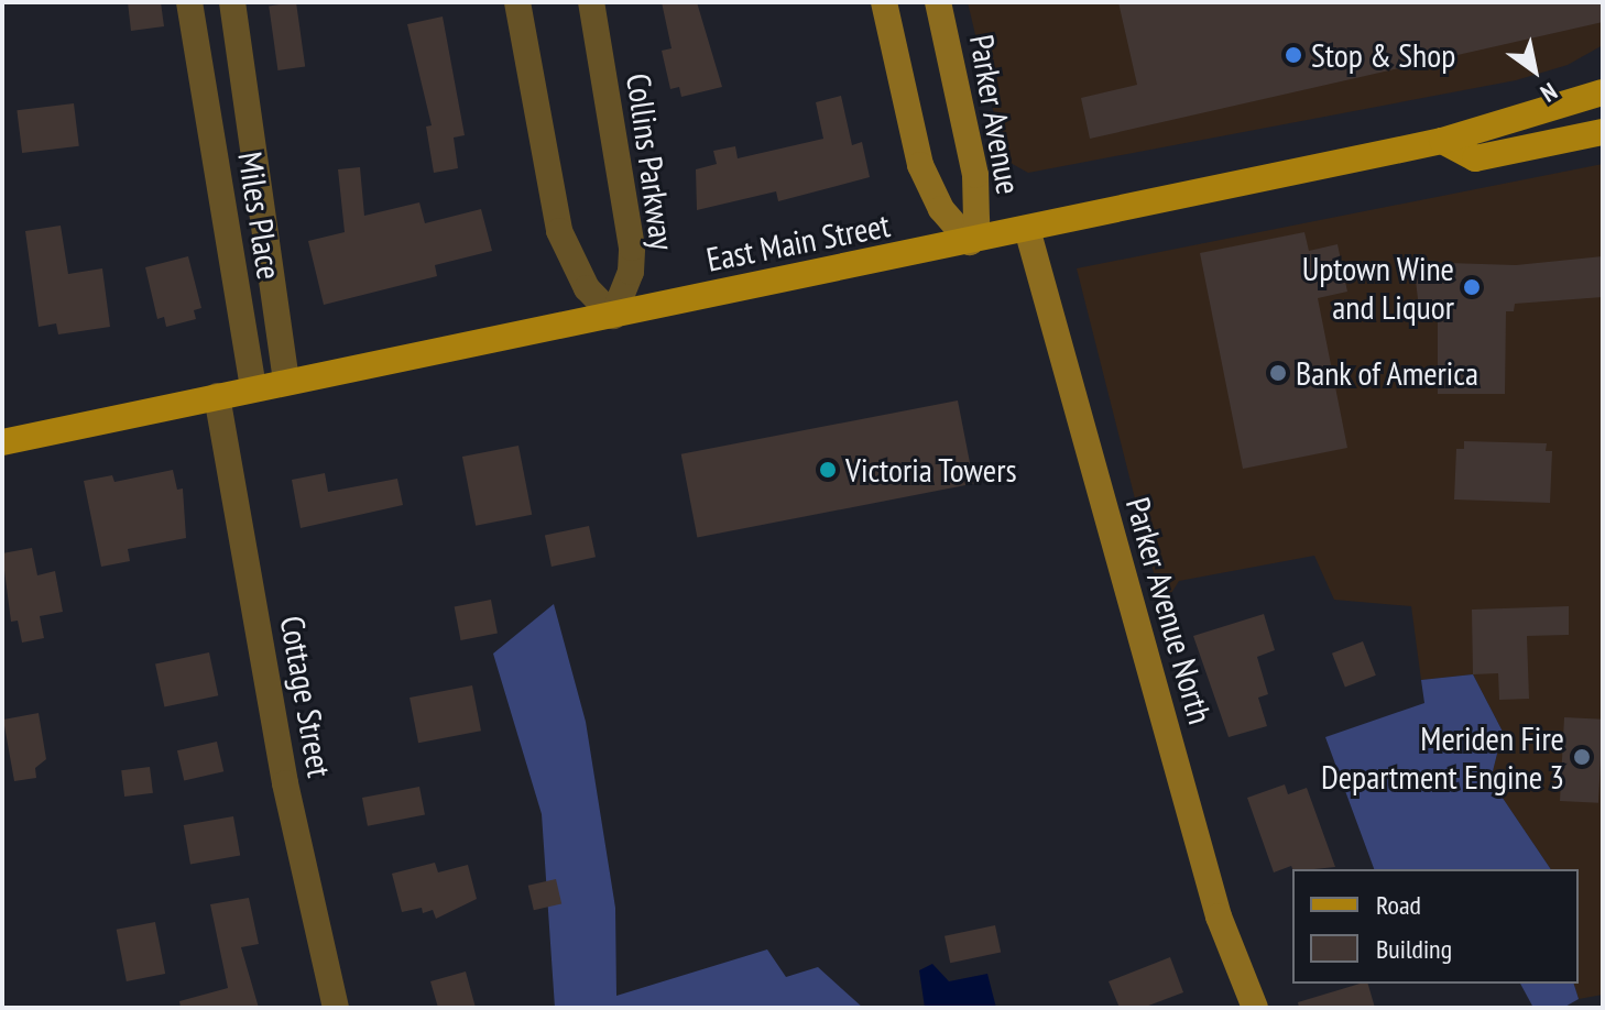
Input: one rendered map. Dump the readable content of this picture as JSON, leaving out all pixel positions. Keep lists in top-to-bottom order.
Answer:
{
  "streets": {
    "main road": ["East Main Street"],
    "street": [
      "Parker Avenue",
      "Collins Parkway",
      "Miles Place",
      "Parker Avenue North",
      "Cottage Street"
    ]
  },
  "crossings": [
    ["Parker Avenue", "East Main Street"],
    ["Collins Parkway", "East Main Street"],
    ["Miles Place", "East Main Street"],
    ["East Main Street", "Parker Avenue North"],
    ["East Main Street", "Cottage Street"]
  ],
  "places": [
    "Stop & Shop",
    "Uptown Wine and Liquor",
    "Bank of America",
    "Victoria Towers",
    "Meriden Fire Department Engine 3"
  ],
  "legend": ["Road", "Building"],
  "north": "bottom right"
}
